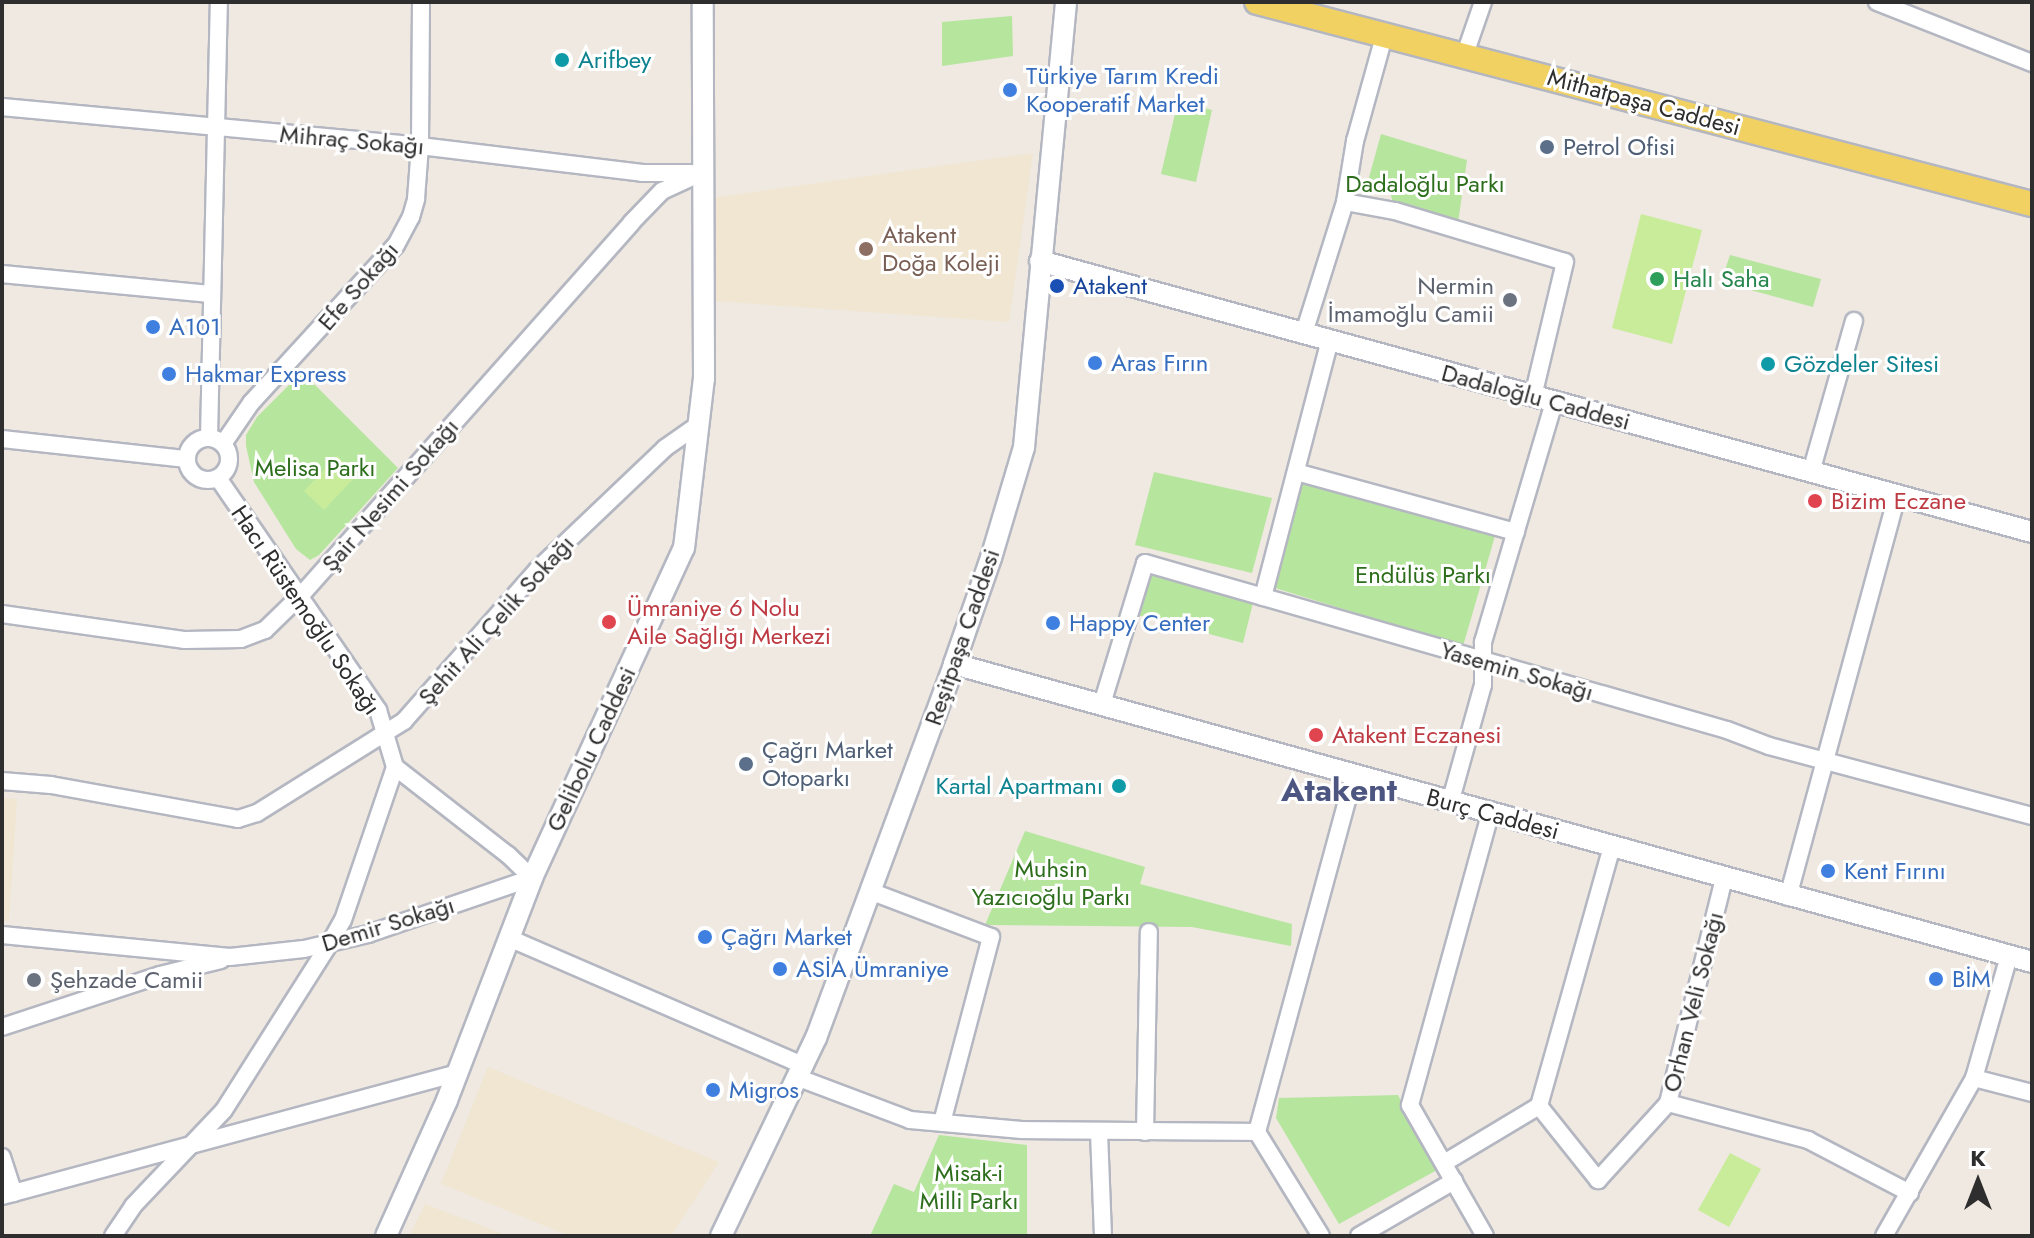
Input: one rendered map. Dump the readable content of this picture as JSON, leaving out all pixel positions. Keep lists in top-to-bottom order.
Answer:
{
  "streets": {
    "main road": ["Mithatpaşa Caddesi"],
    "street": [
      "Mihraç Sokağı",
      "Efe Sokağı",
      "Dadaloğlu Caddesi",
      "Şair Nesimi Sokağı",
      "Hacı Rüstemoğlu Sokağı",
      "Şehit Ali Çelik Sokağı",
      "Reşitpaşa Caddesi",
      "Yasemin Sokağı",
      "Gelibolu Caddesi",
      "Burç Caddesi",
      "Demir Sokağı",
      "Orhan Veli Sokağı"
    ]
  },
  "crossings": [
    ["Mihraç Sokağı", "Efe Sokağı"],
    ["Mihraç Sokağı", "Şair Nesimi Sokağı"],
    ["Mihraç Sokağı", "Gelibolu Caddesi"],
    ["Efe Sokağı", "Hacı Rüstemoğlu Sokağı"],
    ["Dadaloğlu Caddesi", "Reşitpaşa Caddesi"],
    ["Şair Nesimi Sokağı", "Hacı Rüstemoğlu Sokağı"],
    ["Şair Nesimi Sokağı", "Gelibolu Caddesi"],
    ["Hacı Rüstemoğlu Sokağı", "Şehit Ali Çelik Sokağı"],
    ["Şehit Ali Çelik Sokağı", "Gelibolu Caddesi"],
    ["Reşitpaşa Caddesi", "Burç Caddesi"],
    ["Yasemin Sokağı", "Burç Caddesi"],
    ["Gelibolu Caddesi", "Demir Sokağı"],
    ["Burç Caddesi", "Orhan Veli Sokağı"]
  ],
  "districts": ["Atakent"],
  "parks": [
    "Dadaloğlu Parkı",
    "Melisa Parkı",
    "Endülüs Parkı",
    "Muhsin Yazıcıoğlu Parkı",
    "Misak-i Milli Parkı"
  ],
  "places": [
    "Arifbey",
    "Türkiye Tarım Kredi Kooperatif Market",
    "Petrol Ofisi",
    "Atakent Doğa Koleji",
    "Halı Saha",
    "Atakent",
    "Nermin İmamoğlu Camii",
    "A101",
    "Aras Fırın",
    "Gözdeler Sitesi",
    "Hakmar Express",
    "Bizim Eczane",
    "Ümraniye 6 Nolu Aile Sağlığı Merkezi",
    "Happy Center",
    "Atakent Eczanesi",
    "Çağrı Market Otoparkı",
    "Kartal Apartmanı",
    "Kent Fırını",
    "Çağrı Market",
    "ASİA Ümraniye",
    "BİM",
    "Şehzade Camii",
    "Migros"
  ],
  "north": "top"
}
